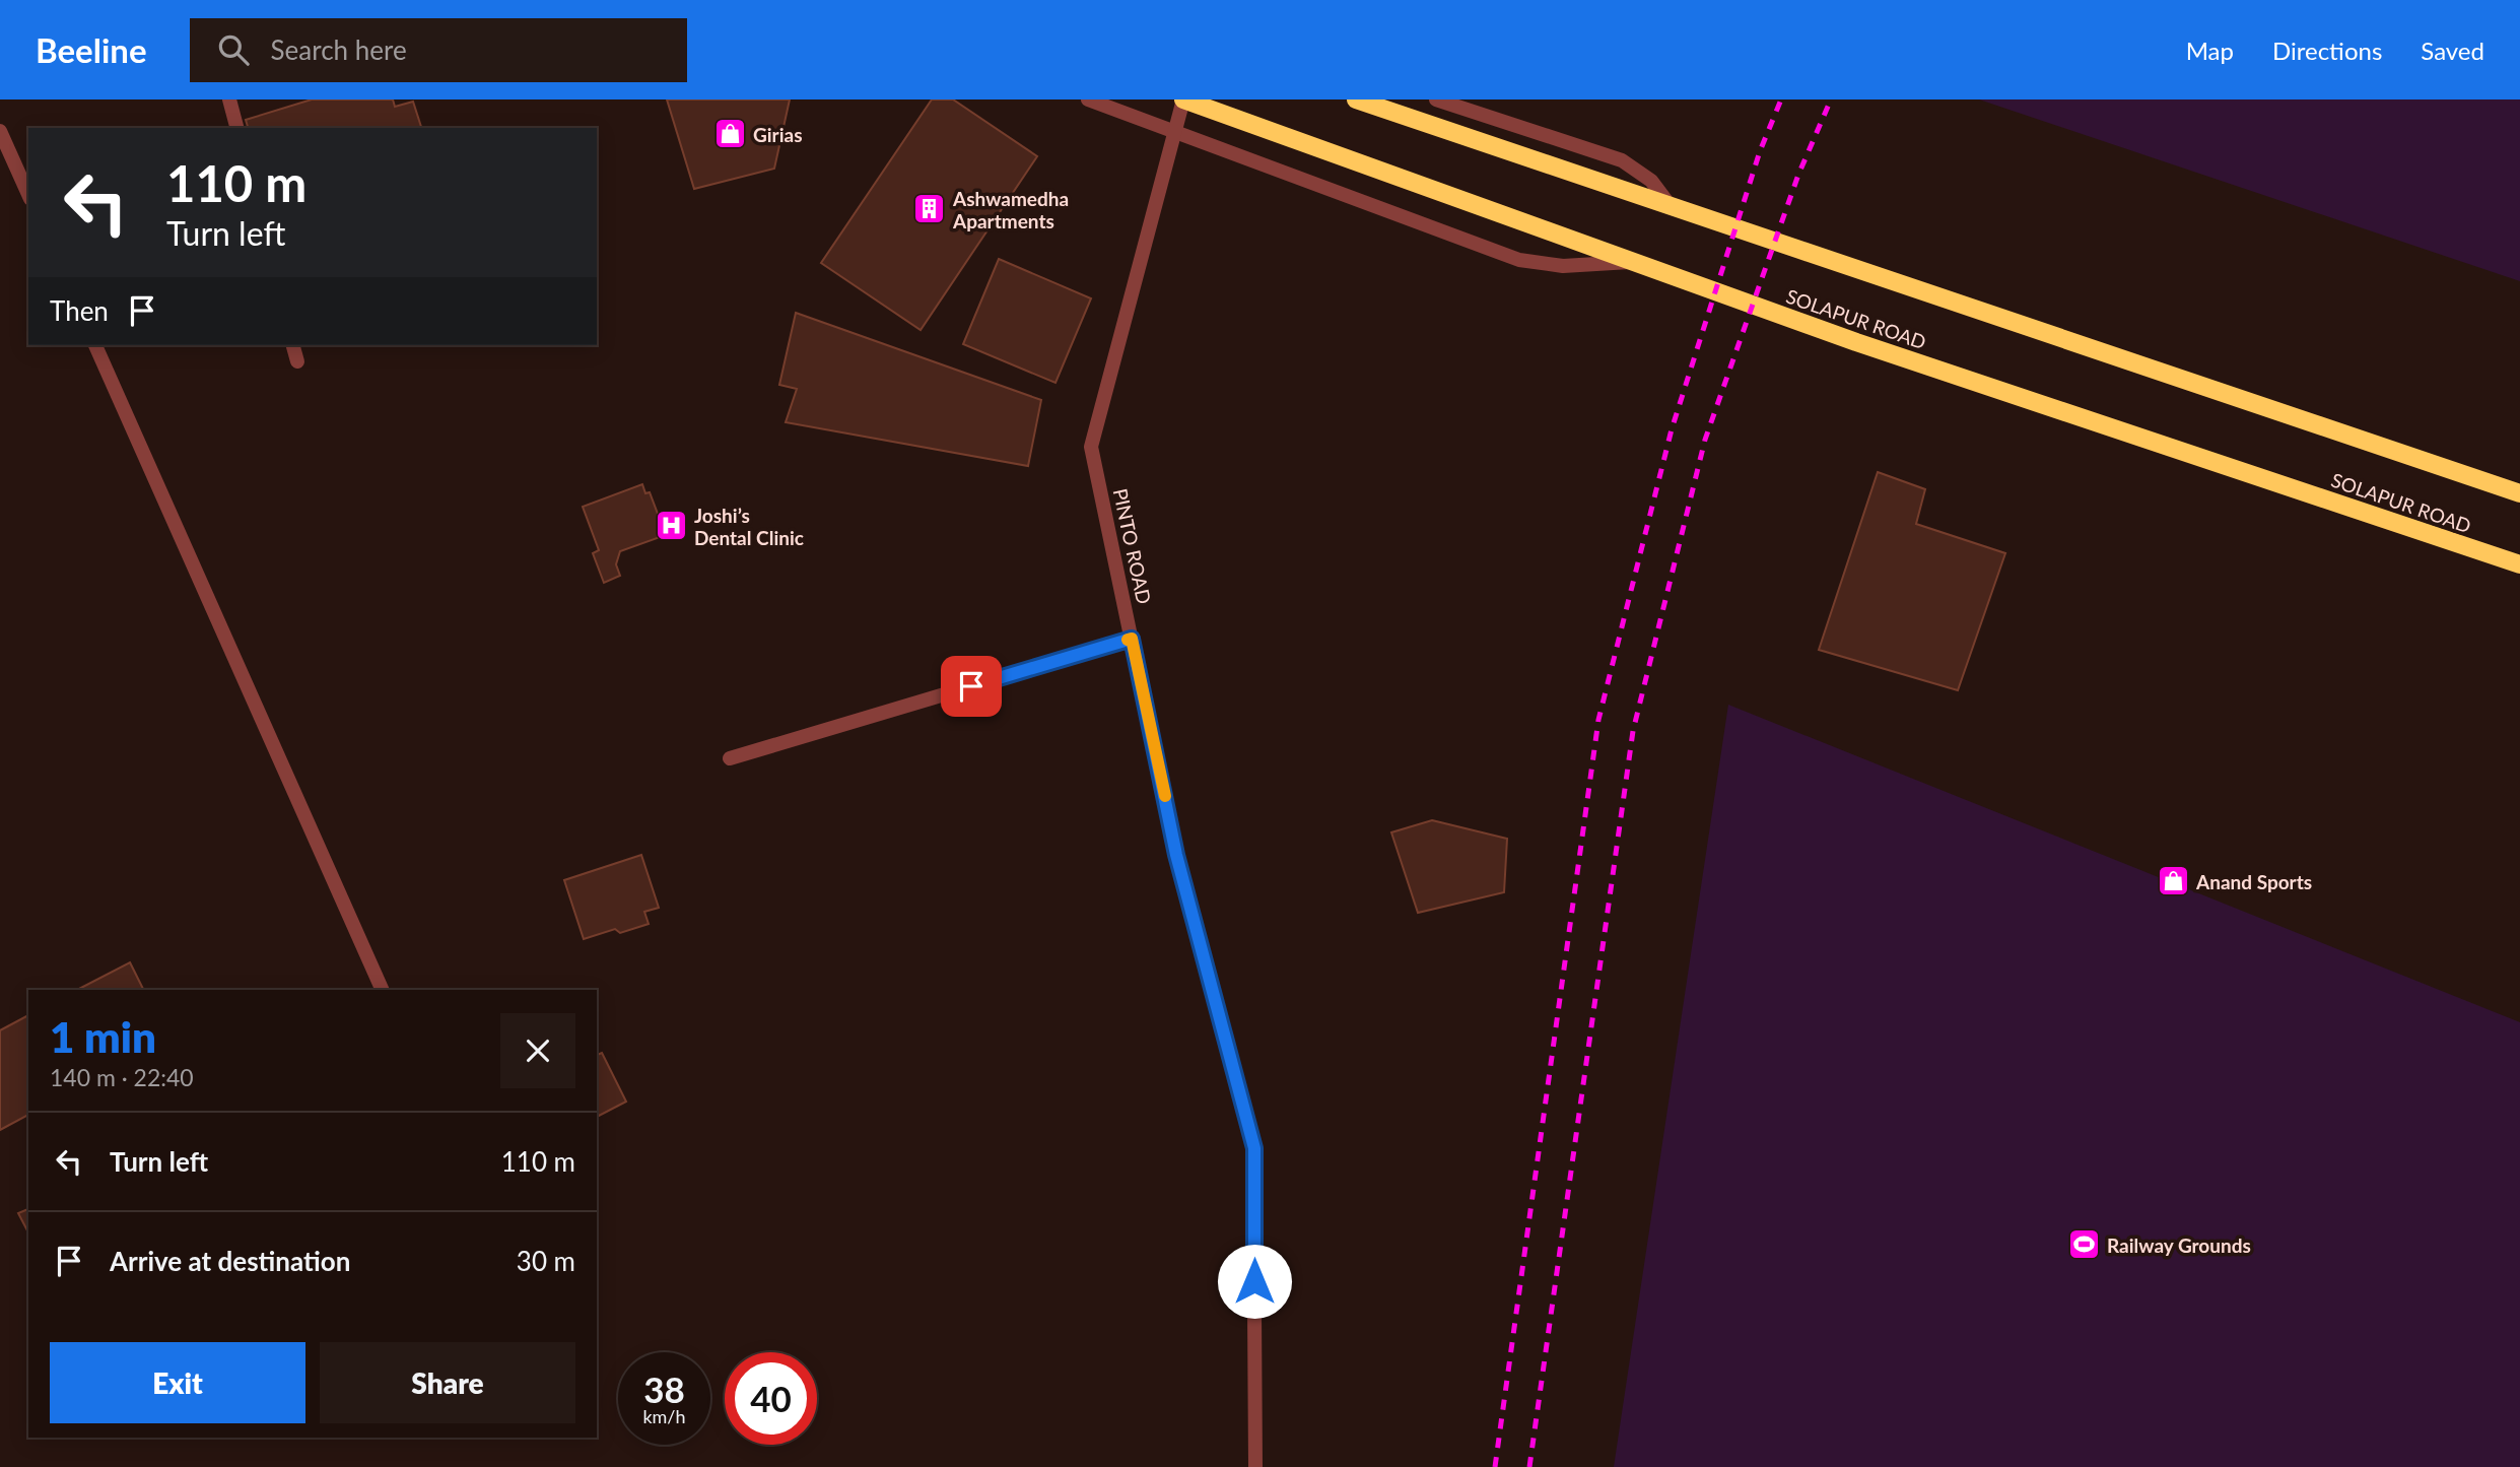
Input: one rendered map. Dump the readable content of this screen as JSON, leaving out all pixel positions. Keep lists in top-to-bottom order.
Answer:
{
  "streets": {
    "main road": ["SOLAPUR ROAD"],
    "street": ["PINTO ROAD"]
  },
  "crossings": [
    ["SOLAPUR ROAD", "PINTO ROAD"]
  ],
  "places": {
    "shop": ["Girias", "Anand Sports"],
    "building": ["Ashwamedha Apartments"],
    "hospital": ["Joshi’s Dental Clinic"],
    "sports": ["Railway Grounds"]
  },
  "page": {
    "header": "Beeline",
    "search": "Search here",
    "nav": ["Map", "Directions", "Saved"],
    "turn": ["110 m", "Turn left"],
    "then": "Then",
    "heading": ["1 min", "140 m · 22:40"],
    "list": [
      {
        "name": "Turn left",
        "value": "110 m"
      },
      {
        "name": "Arrive at destination",
        "value": "30 m"
      }
    ],
    "buttons": ["Exit", "Share"],
    "speed": "38 km/h",
    "limit": "40"
  }
}
